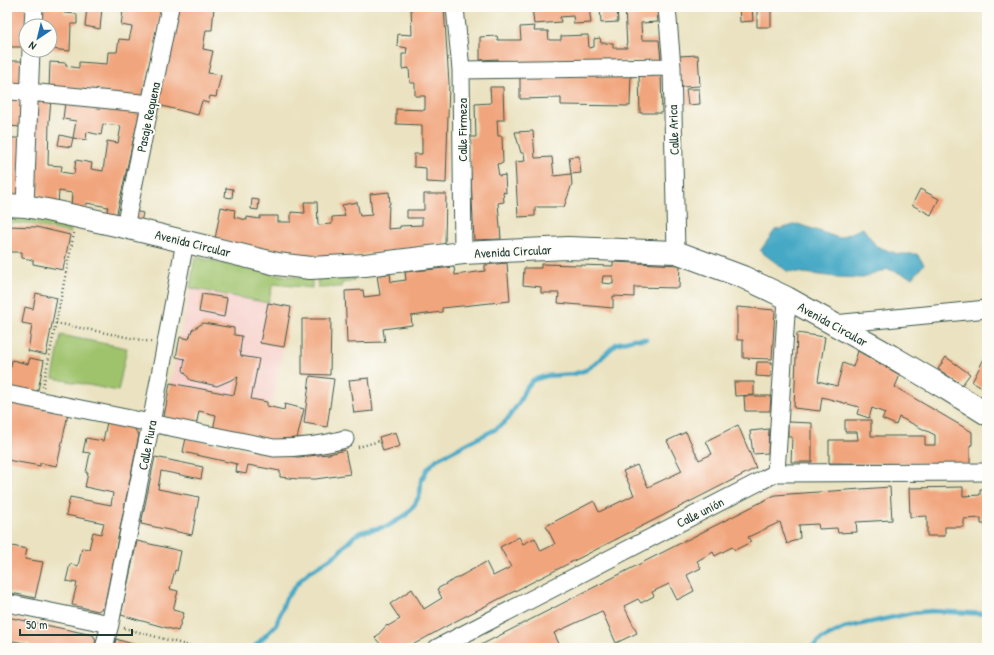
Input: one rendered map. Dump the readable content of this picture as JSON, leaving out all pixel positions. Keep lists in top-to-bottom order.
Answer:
{
  "streets": {
    "street": [
      "Pasaje Requena",
      "Calle Firmeza",
      "Calle Arica",
      "Avenida Circular",
      "Calle Piura",
      "Calle unión"
    ]
  },
  "crossings": [
    ["Pasaje Requena", "Avenida Circular"],
    ["Calle Firmeza", "Avenida Circular"],
    ["Calle Arica", "Avenida Circular"],
    ["Avenida Circular", "Calle Piura"]
  ],
  "scale_bar": "50 m",
  "north": "bottom left"
}
